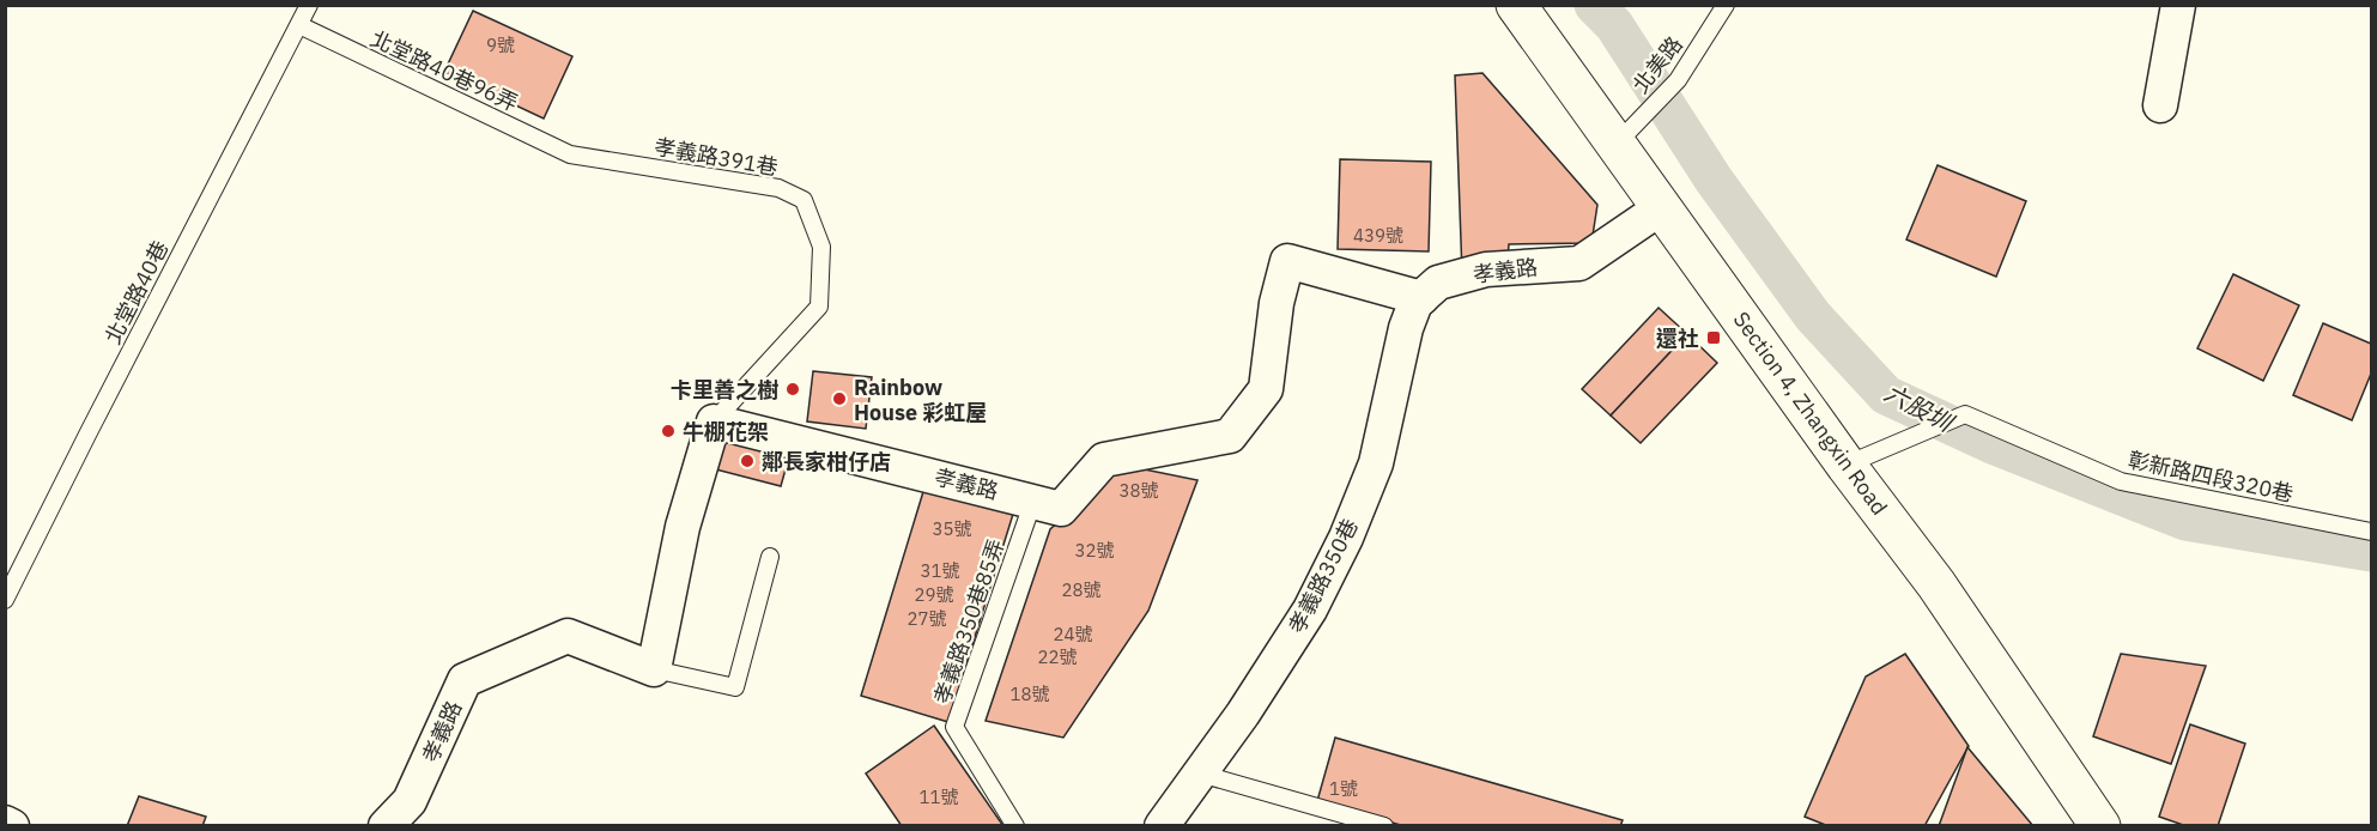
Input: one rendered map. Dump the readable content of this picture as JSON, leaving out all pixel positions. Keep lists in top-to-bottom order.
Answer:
{
  "streets": {
    "street": ["孝義路", "Section 4, Zhangxin Road", "孝義路350巷"],
    "lane": [
      "北美路",
      "北堂路40巷96弄",
      "孝義路391巷",
      "北堂路40巷",
      "彰新路四段320巷",
      "孝義路350巷85弄"
    ]
  },
  "crossings": [
    ["北美路", "Section 4, Zhangxin Road"],
    ["北堂路40巷96弄", "孝義路391巷"],
    ["北堂路40巷96弄", "北堂路40巷"],
    ["孝義路391巷", "孝義路"],
    ["孝義路", "Section 4, Zhangxin Road"],
    ["孝義路", "孝義路350巷"],
    ["孝義路", "孝義路350巷85弄"],
    ["Section 4, Zhangxin Road", "彰新路四段320巷"]
  ],
  "water": ["六股圳"],
  "places": {
    "transit": ["還社"],
    "other": [
      "卡里善之樹",
      "Rainbow House 彩虹屋",
      "牛棚花架",
      "鄰長家柑仔店"
    ]
  },
  "house_numbers": [
    "9號",
    "439號",
    "38號",
    "35號",
    "32號",
    "31號",
    "28號",
    "29號",
    "27號",
    "24號",
    "22號",
    "18號",
    "1號",
    "11號"
  ]
}
